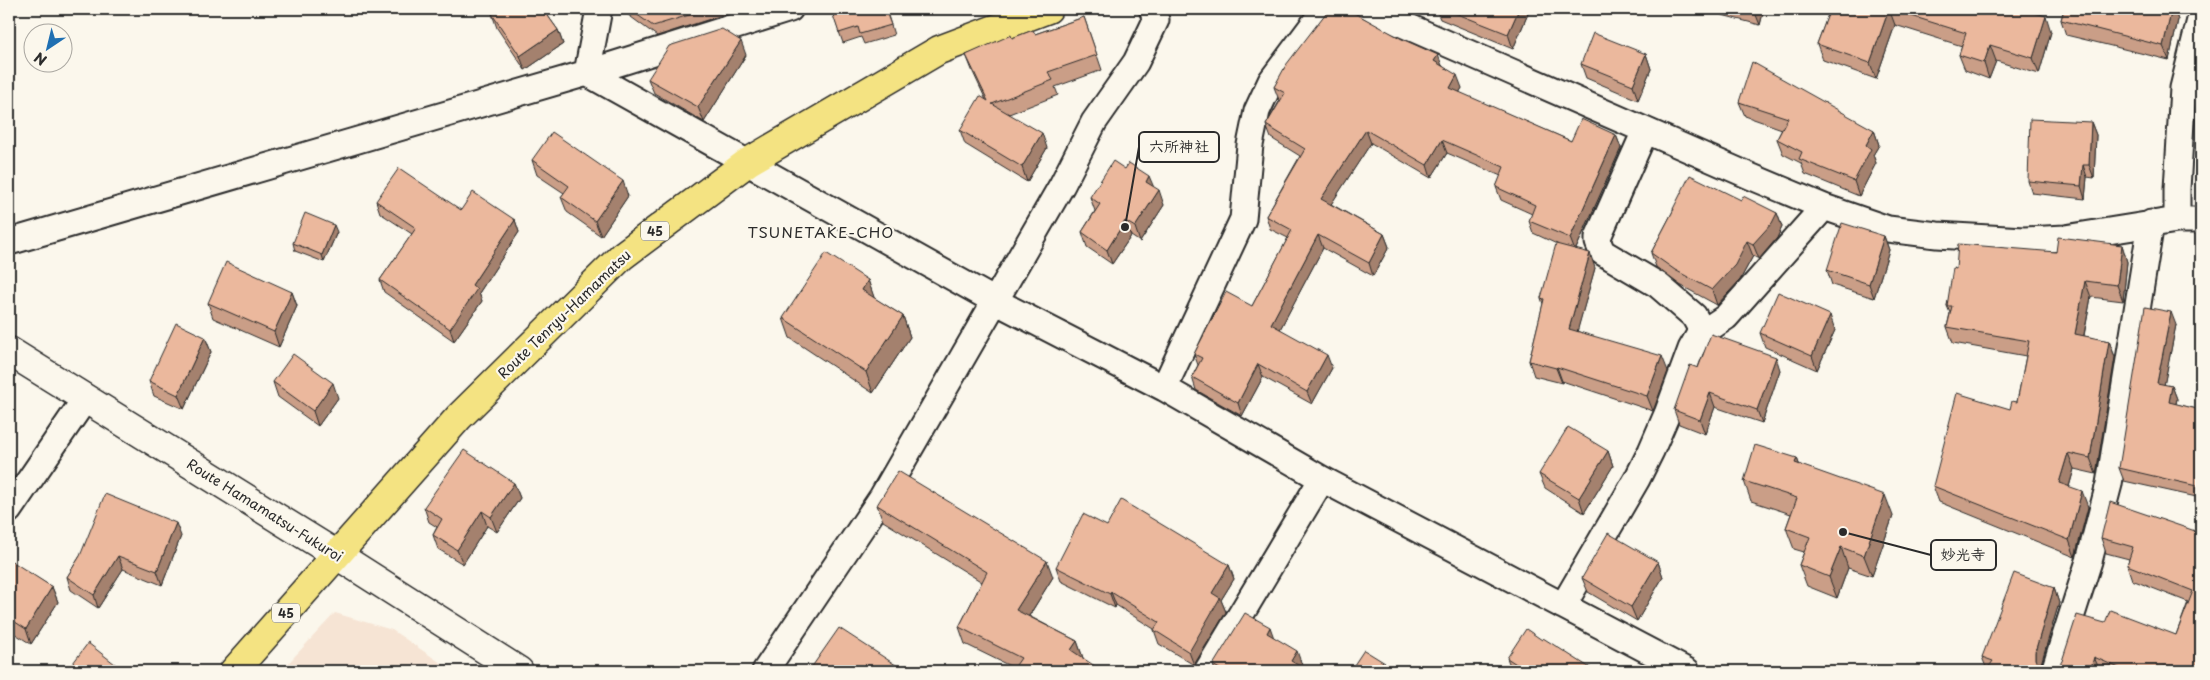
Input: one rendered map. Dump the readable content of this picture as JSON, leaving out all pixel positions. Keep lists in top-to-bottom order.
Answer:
{
  "streets": {
    "main road": ["45", "Route Tenryu-Hamamatsu", "Route Hamamatsu-Fukuroi"]
  },
  "crossings": [
    ["Route Tenryu-Hamamatsu", "Route Hamamatsu-Fukuroi"]
  ],
  "districts": ["TSUNETAKE-CHO"],
  "places": ["六所神社", "妙光寺"],
  "north": "bottom left"
}
